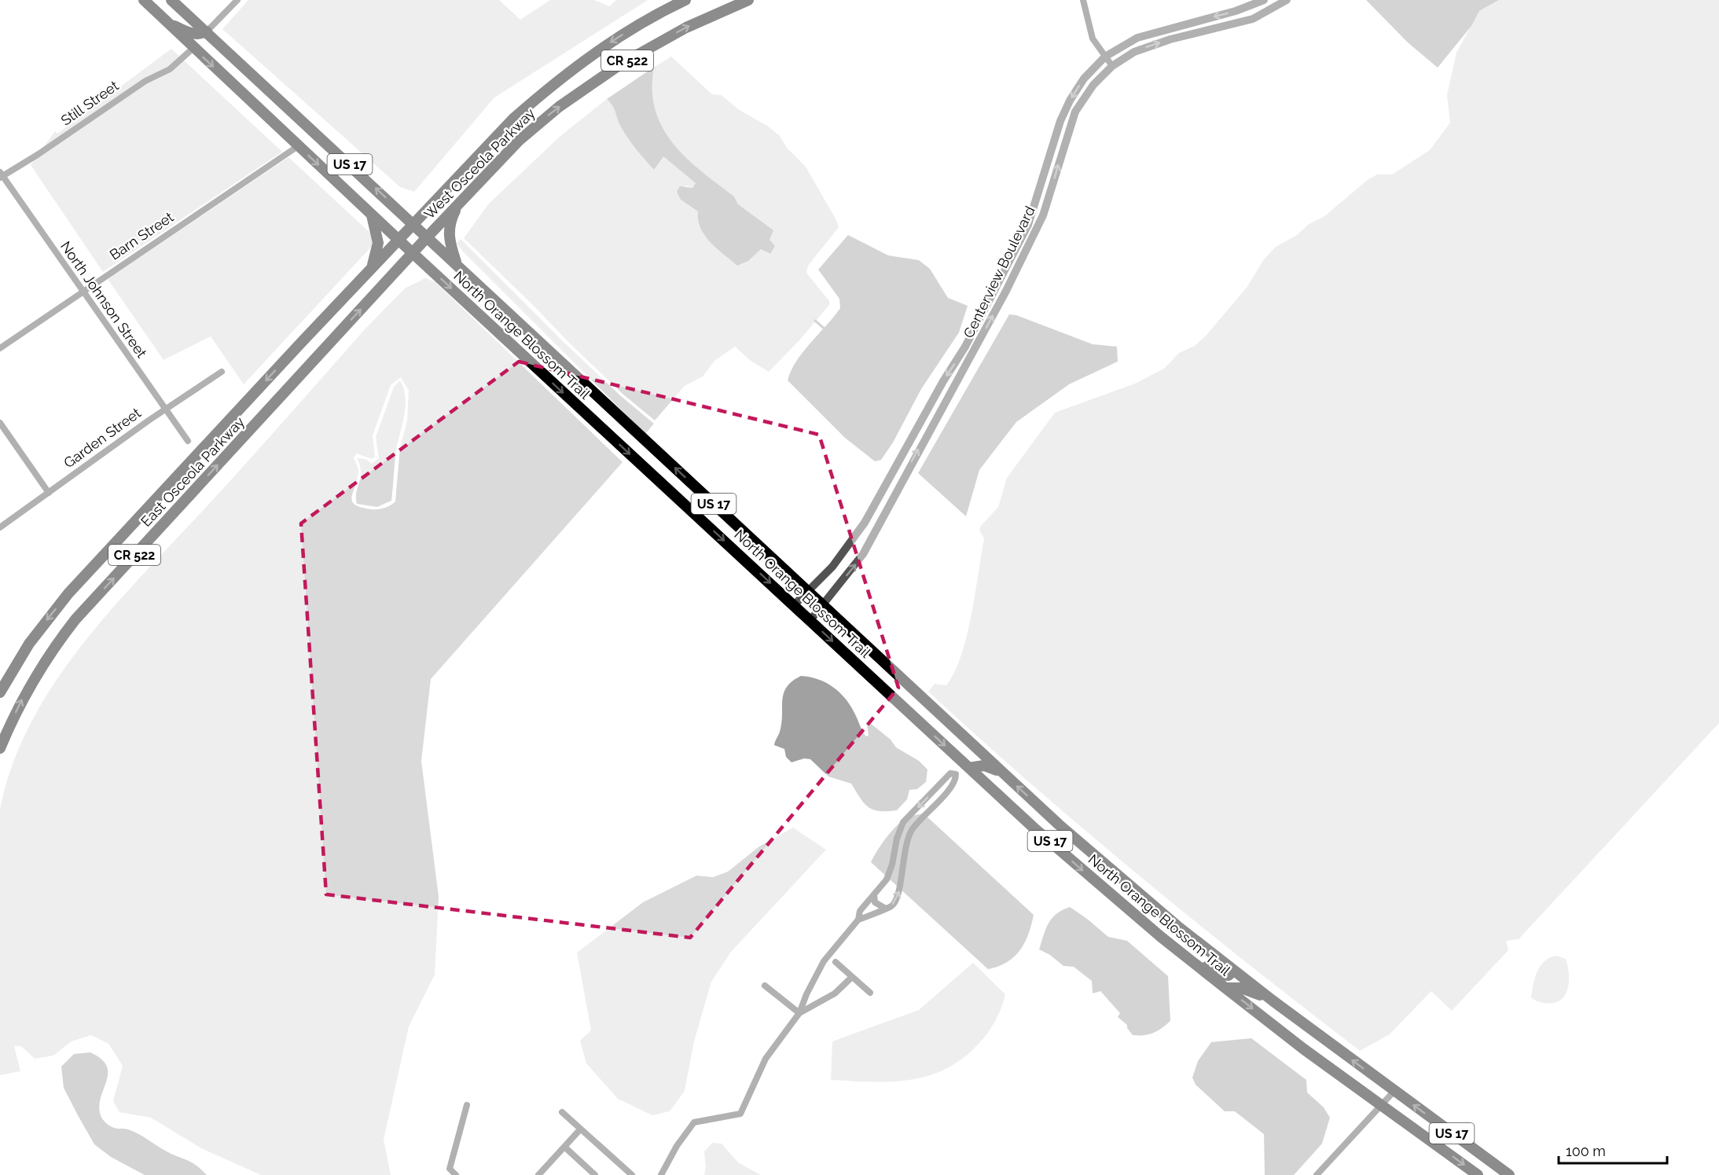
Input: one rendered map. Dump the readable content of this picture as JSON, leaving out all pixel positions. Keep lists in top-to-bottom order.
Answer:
{
  "streets": {
    "main road": [
      "CR 522",
      "West Osceola Parkway",
      "US 17",
      "North Orange Blossom Trail",
      "East Osceola Parkway"
    ],
    "street": [
      "Still Street",
      "Barn Street",
      "Centerview Boulevard",
      "North Johnson Street",
      "Garden Street"
    ]
  },
  "crossings": [
    ["CR 522", "West Osceola Parkway"],
    ["CR 522", "North Orange Blossom Trail"],
    ["CR 522", "East Osceola Parkway"],
    ["Still Street", "North Johnson Street"],
    ["Still Street", "North Orange Blossom Trail"],
    ["West Osceola Parkway", "North Orange Blossom Trail"],
    ["US 17", "North Orange Blossom Trail"],
    ["Barn Street", "North Johnson Street"],
    ["Barn Street", "North Orange Blossom Trail"],
    ["Centerview Boulevard", "North Orange Blossom Trail"],
    ["North Johnson Street", "Garden Street"],
    ["North Orange Blossom Trail", "East Osceola Parkway"]
  ],
  "scale_bar": "100 m"
}
